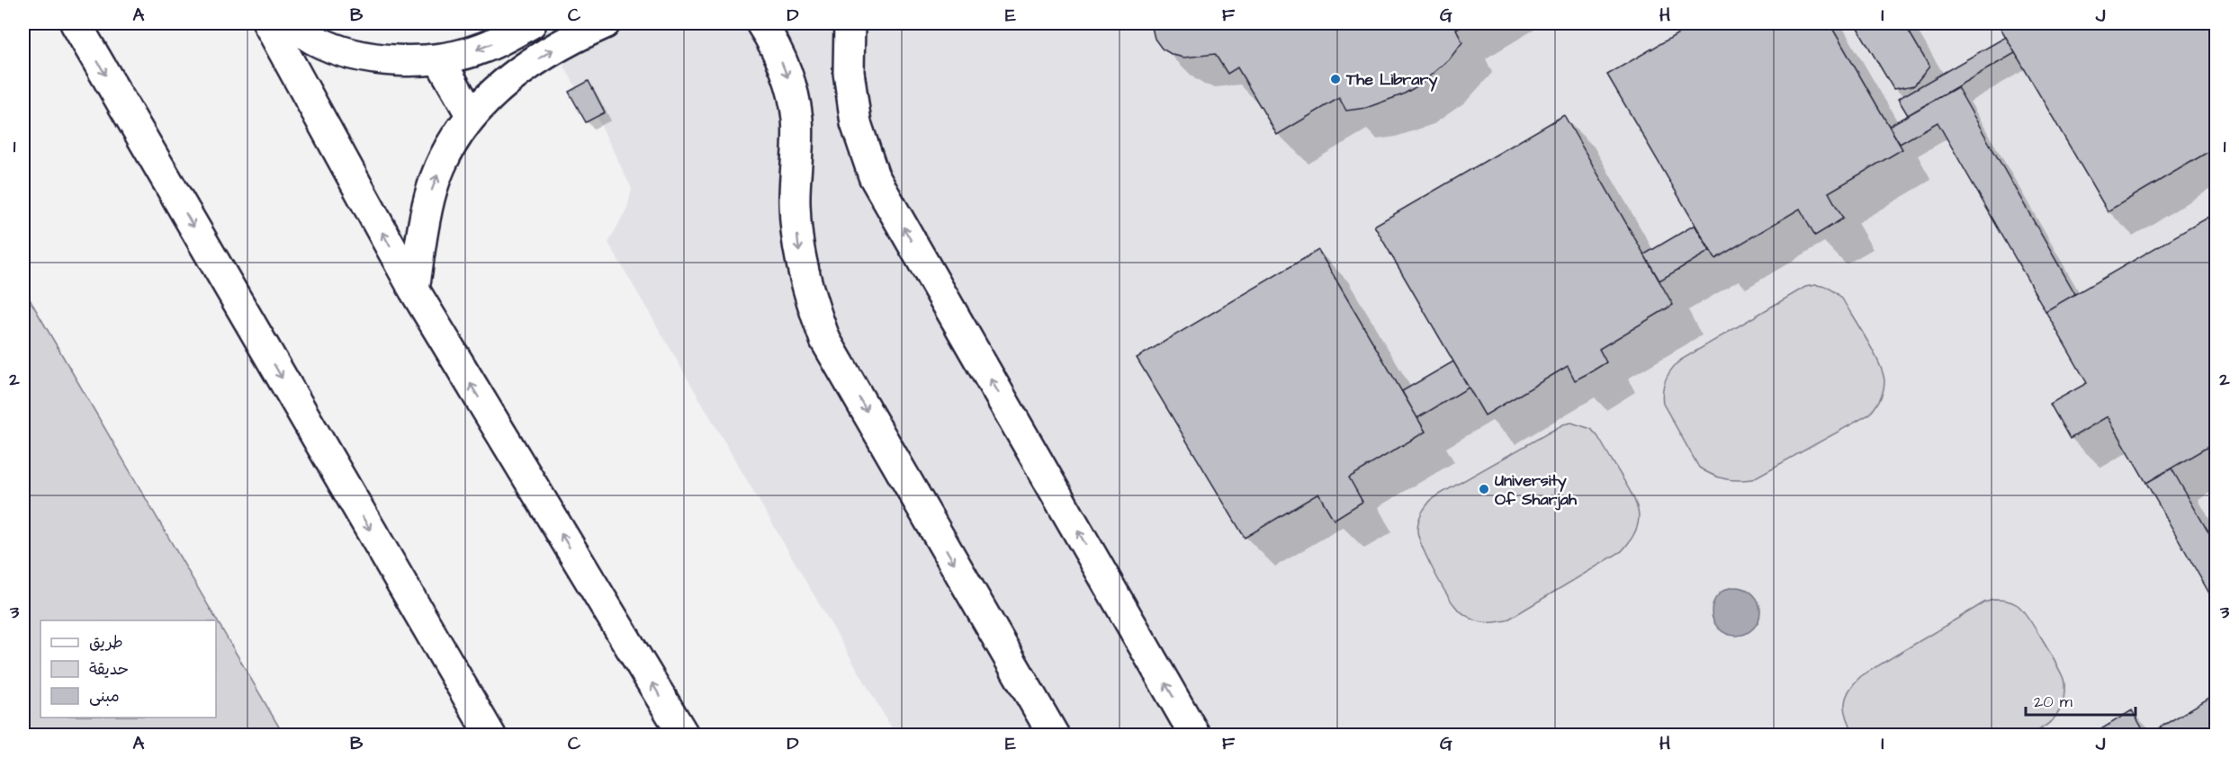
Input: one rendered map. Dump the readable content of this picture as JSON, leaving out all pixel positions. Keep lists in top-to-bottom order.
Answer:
{
  "places": ["The Library", "University Of Sharjah"],
  "legend": ["طريق", "حديقة", "مبنى"],
  "scale_bar": "20 m",
  "grid": {
    "columns": [
      "A",
      "B",
      "C",
      "D",
      "E",
      "F",
      "G",
      "H",
      "I",
      "J"
    ],
    "rows": ["1", "2", "3"]
  }
}
